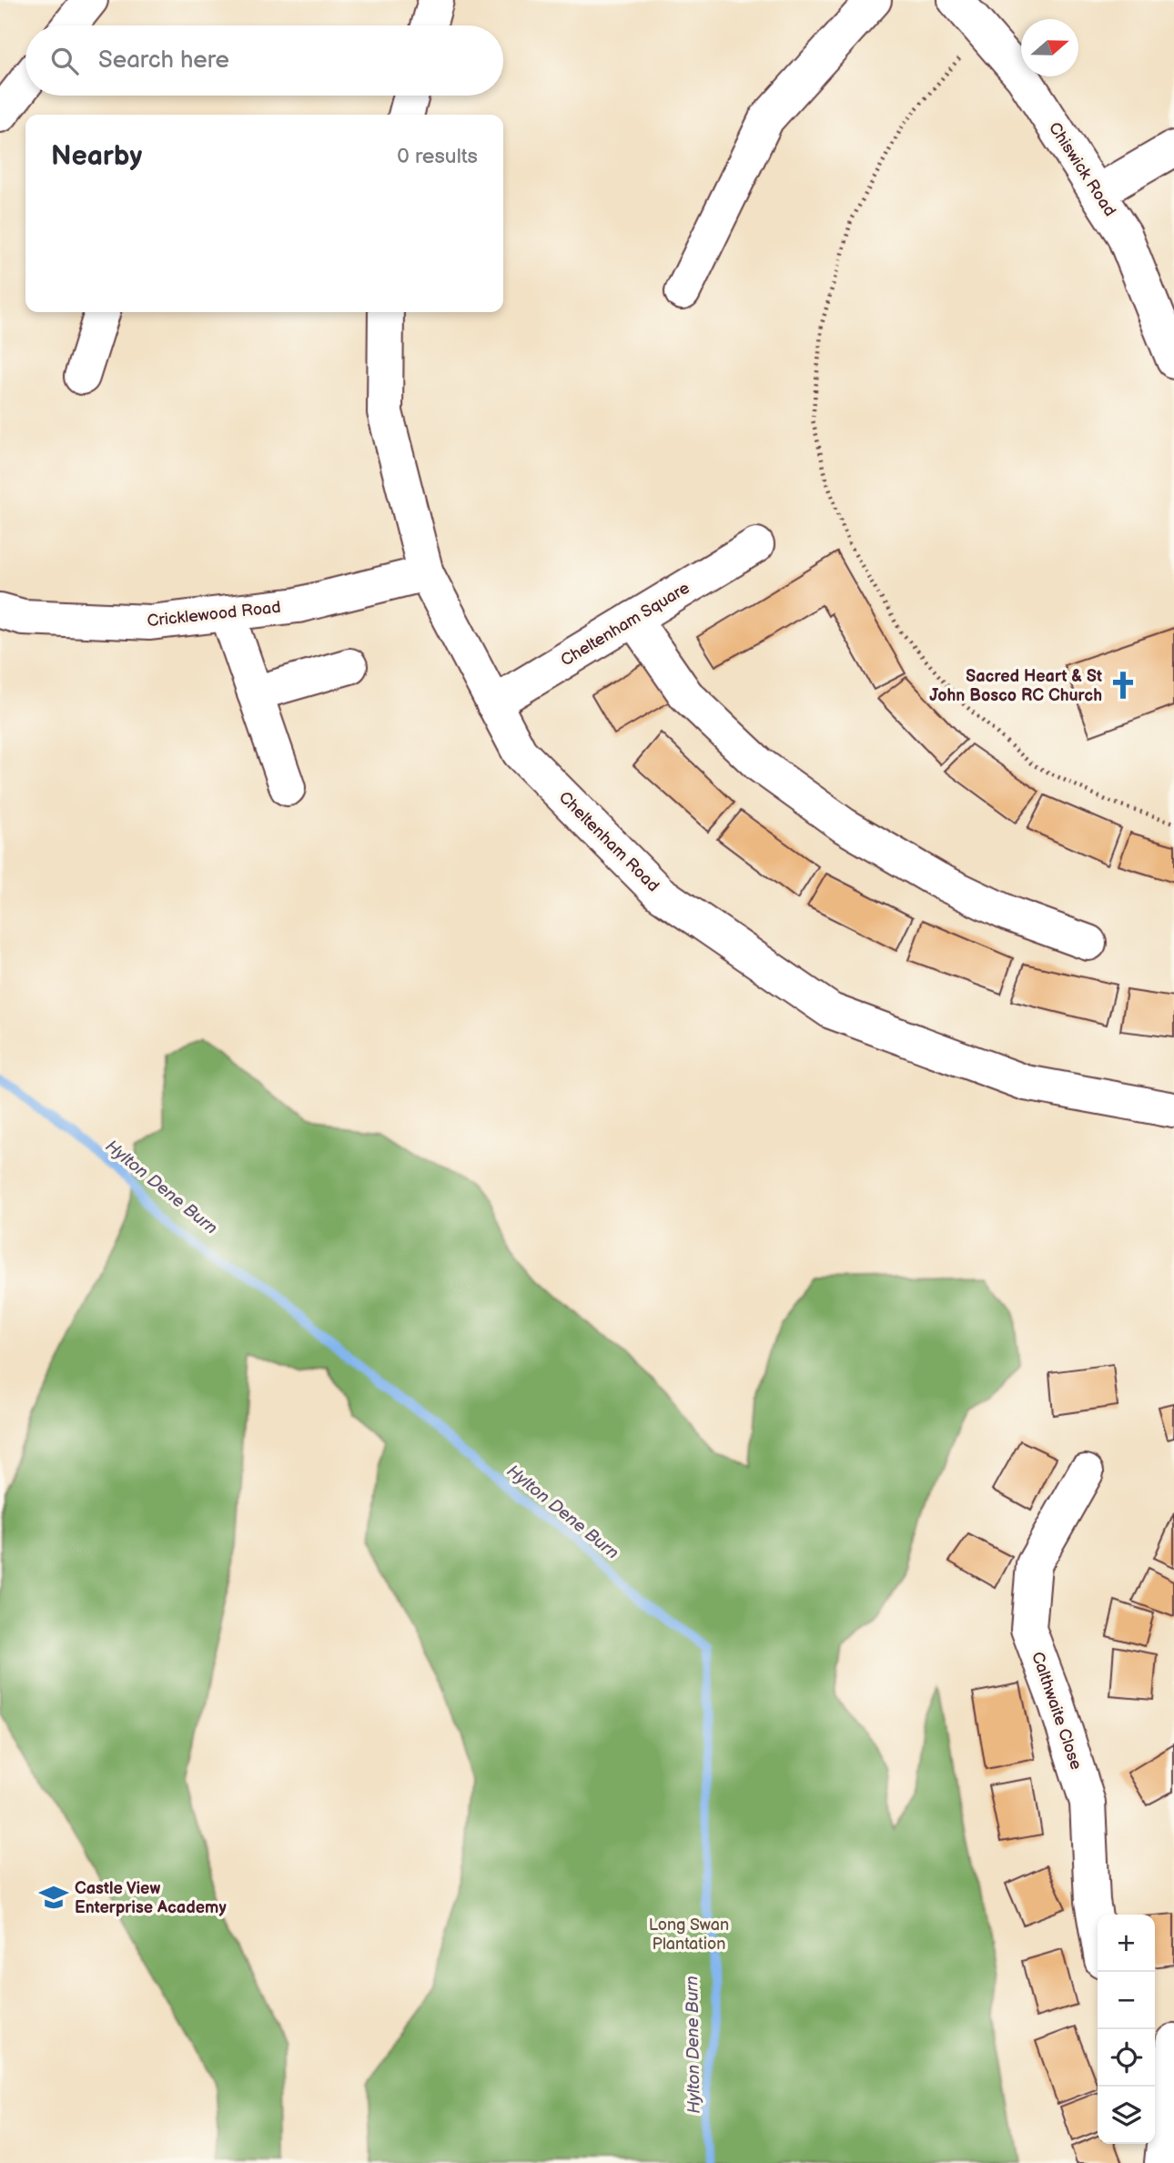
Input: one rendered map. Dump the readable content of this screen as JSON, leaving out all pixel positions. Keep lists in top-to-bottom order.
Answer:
{
  "streets": {
    "street": [
      "Chiswick Road",
      "Cricklewood Road",
      "Cheltenham Square",
      "Cheltenham Road",
      "Calthwaite Close"
    ]
  },
  "crossings": [
    ["Cricklewood Road", "Cheltenham Road"],
    ["Cheltenham Square", "Cheltenham Road"]
  ],
  "water": ["Hylton Dene Burn"],
  "parks": ["Long Swan Plantation"],
  "places": {
    "church": ["Sacred Heart & St John Bosco RC Church"],
    "school or university": ["Castle View Enterprise Academy"]
  },
  "north": "right",
  "page": {
    "search": "Search here",
    "heading": ["Nearby", "0 results"],
    "map_buttons": ["+", "−"]
  }
}
